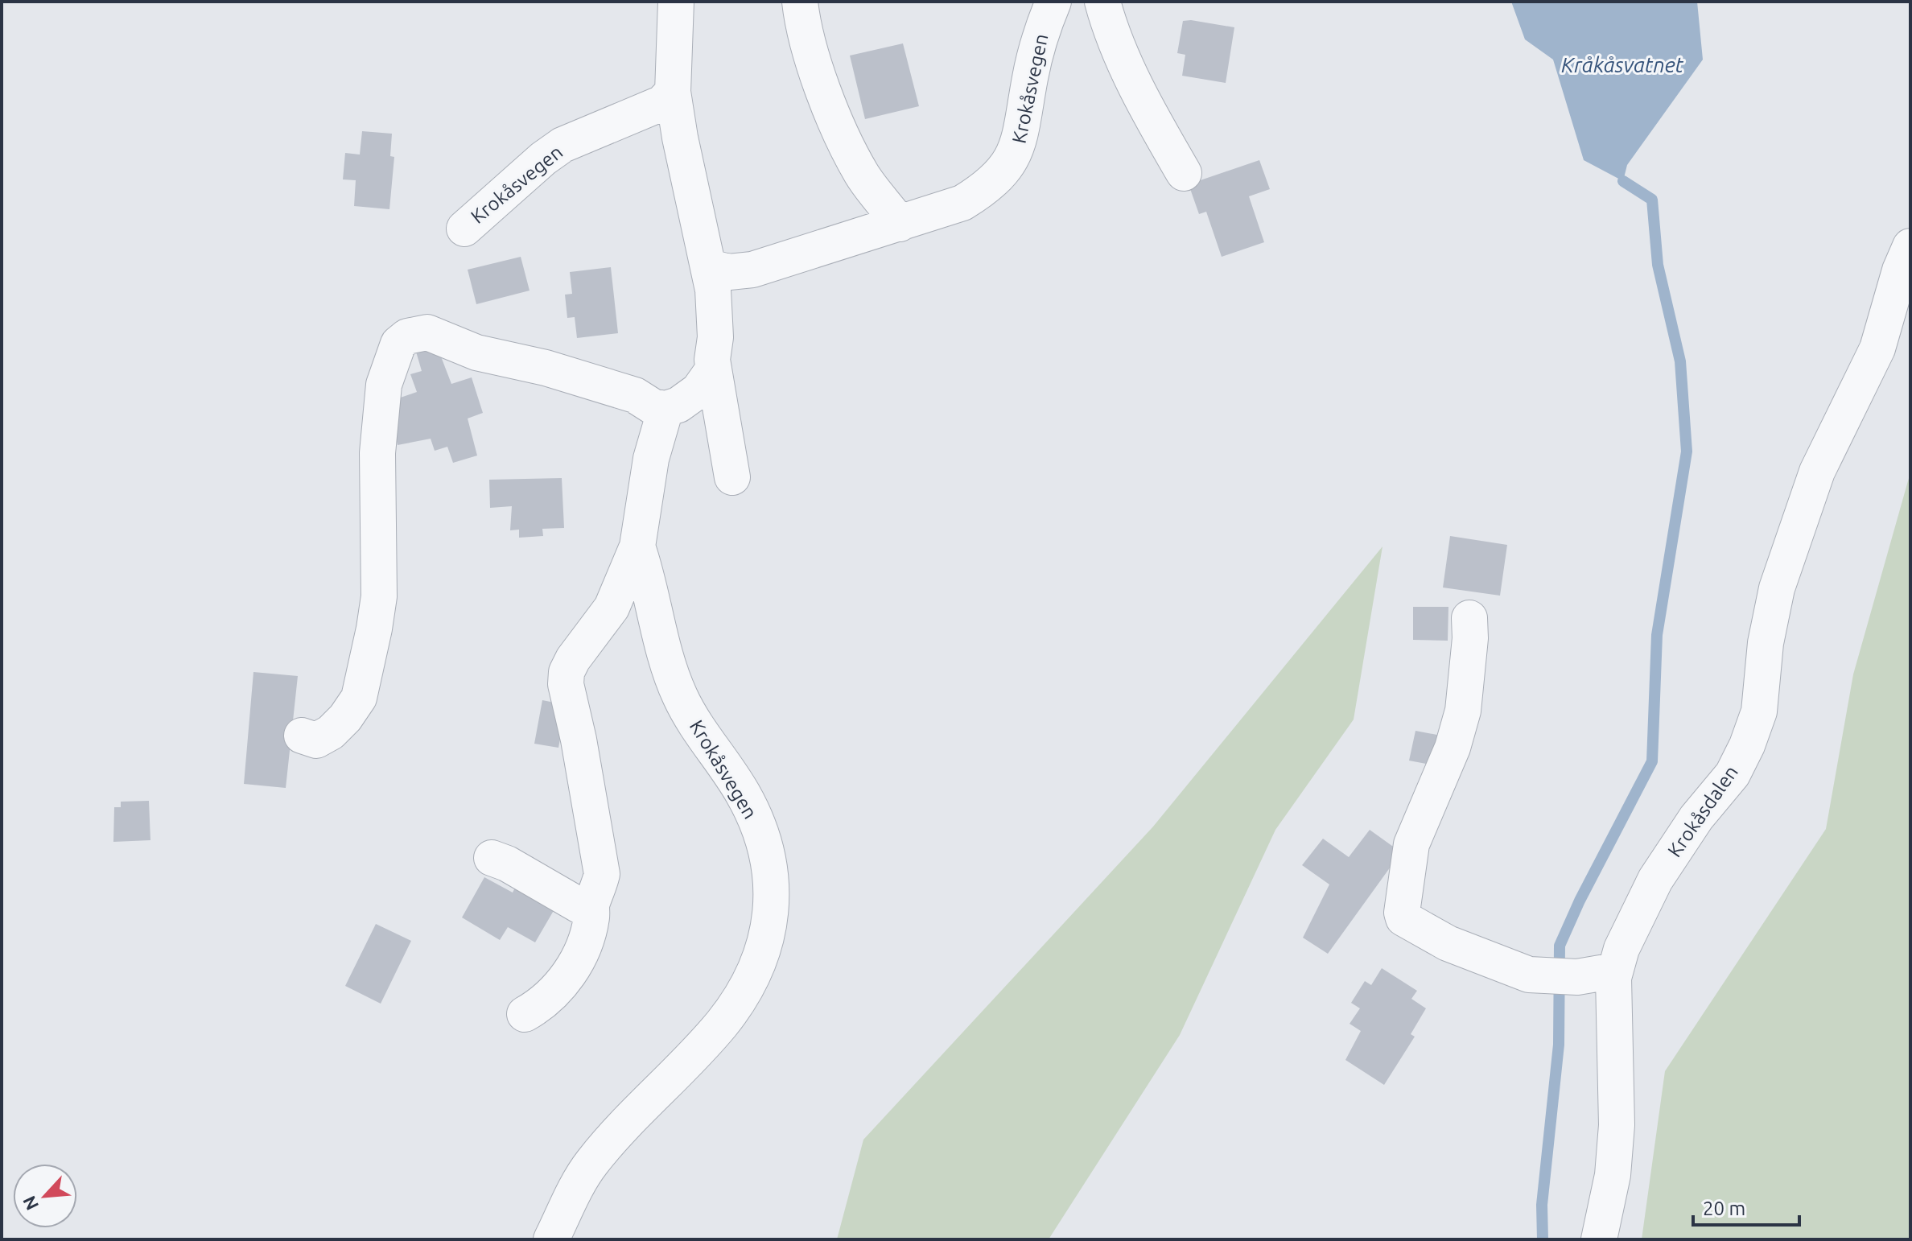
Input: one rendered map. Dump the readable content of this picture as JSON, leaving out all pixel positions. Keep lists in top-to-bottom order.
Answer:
{
  "streets": {
    "street": ["Krokåsvegen", "Krokåsdalen"]
  },
  "water": ["Kråkåsvatnet"],
  "scale_bar": "20 m",
  "north": "bottom left"
}
